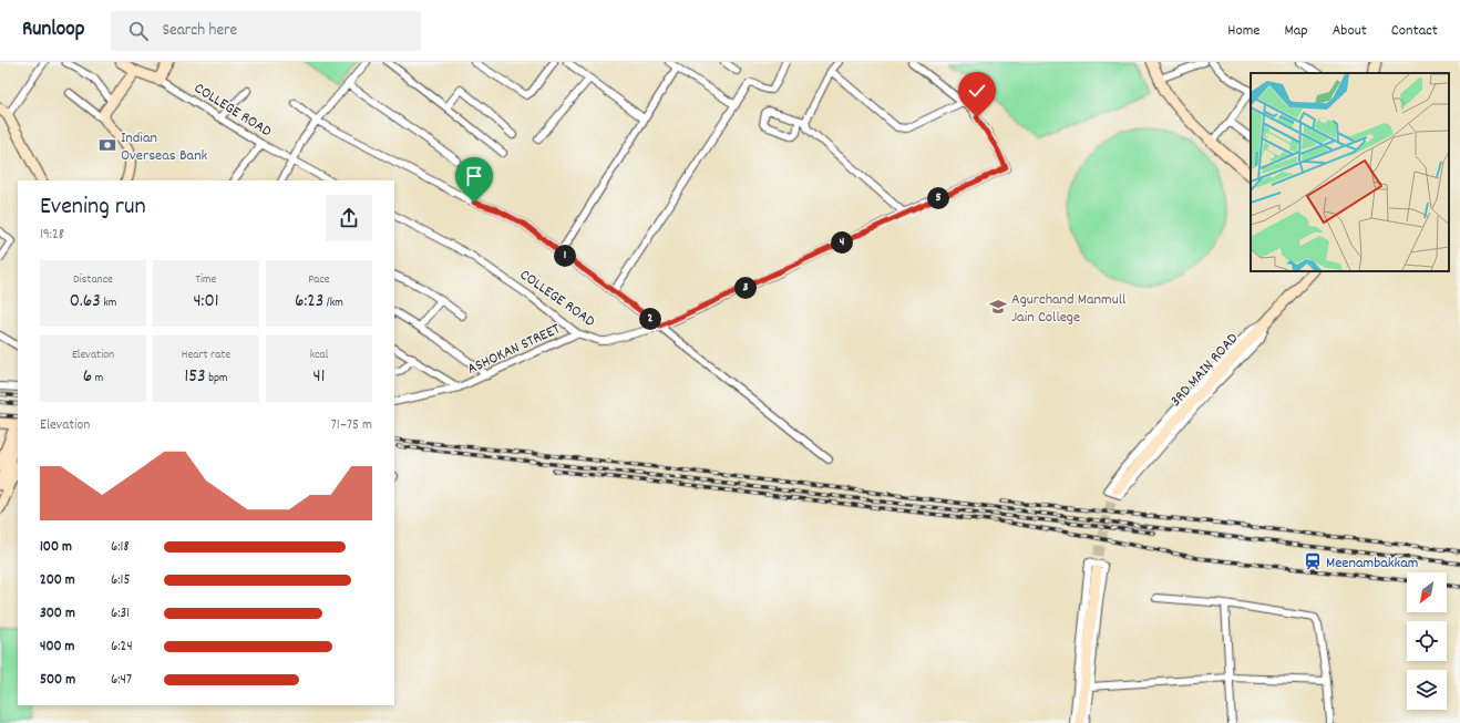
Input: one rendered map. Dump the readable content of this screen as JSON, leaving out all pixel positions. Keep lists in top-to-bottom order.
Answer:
{
  "streets": {
    "street": ["COLLEGE ROAD", "ASHOKAN STREET", "3RD MAIN ROAD"]
  },
  "crossings": [
    ["COLLEGE ROAD", "ASHOKAN STREET"]
  ],
  "places": {
    "bank": ["Indian Overseas Bank"],
    "school or university": ["Agurchand Manmull Jain College"],
    "station": ["Meenambakkam"]
  },
  "north": "bottom left",
  "page": {
    "header": "Runloop",
    "search": "Search here",
    "nav": [
      "Home",
      "Map",
      "About",
      "Contact"
    ],
    "heading": ["Evening run", "19:28"],
    "pins": [
      "5",
      "4",
      "1",
      "3",
      "2"
    ],
    "stats": [
      ["Distance", "0.63 km"],
      ["Time", "4:01"],
      ["Pace", "6:23 /km"],
      ["Elevation", "6 m"],
      ["Heart rate", "153 bpm"],
      ["kcal", "41"]
    ],
    "chart": ["Elevation", "71–75 m"],
    "list": [
      {
        "name": "100 m",
        "note": "6:18"
      },
      {
        "name": "200 m",
        "note": "6:15"
      },
      {
        "name": "300 m",
        "note": "6:31"
      },
      {
        "name": "400 m",
        "note": "6:24"
      },
      {
        "name": "500 m",
        "note": "6:47"
      }
    ]
  }
}
